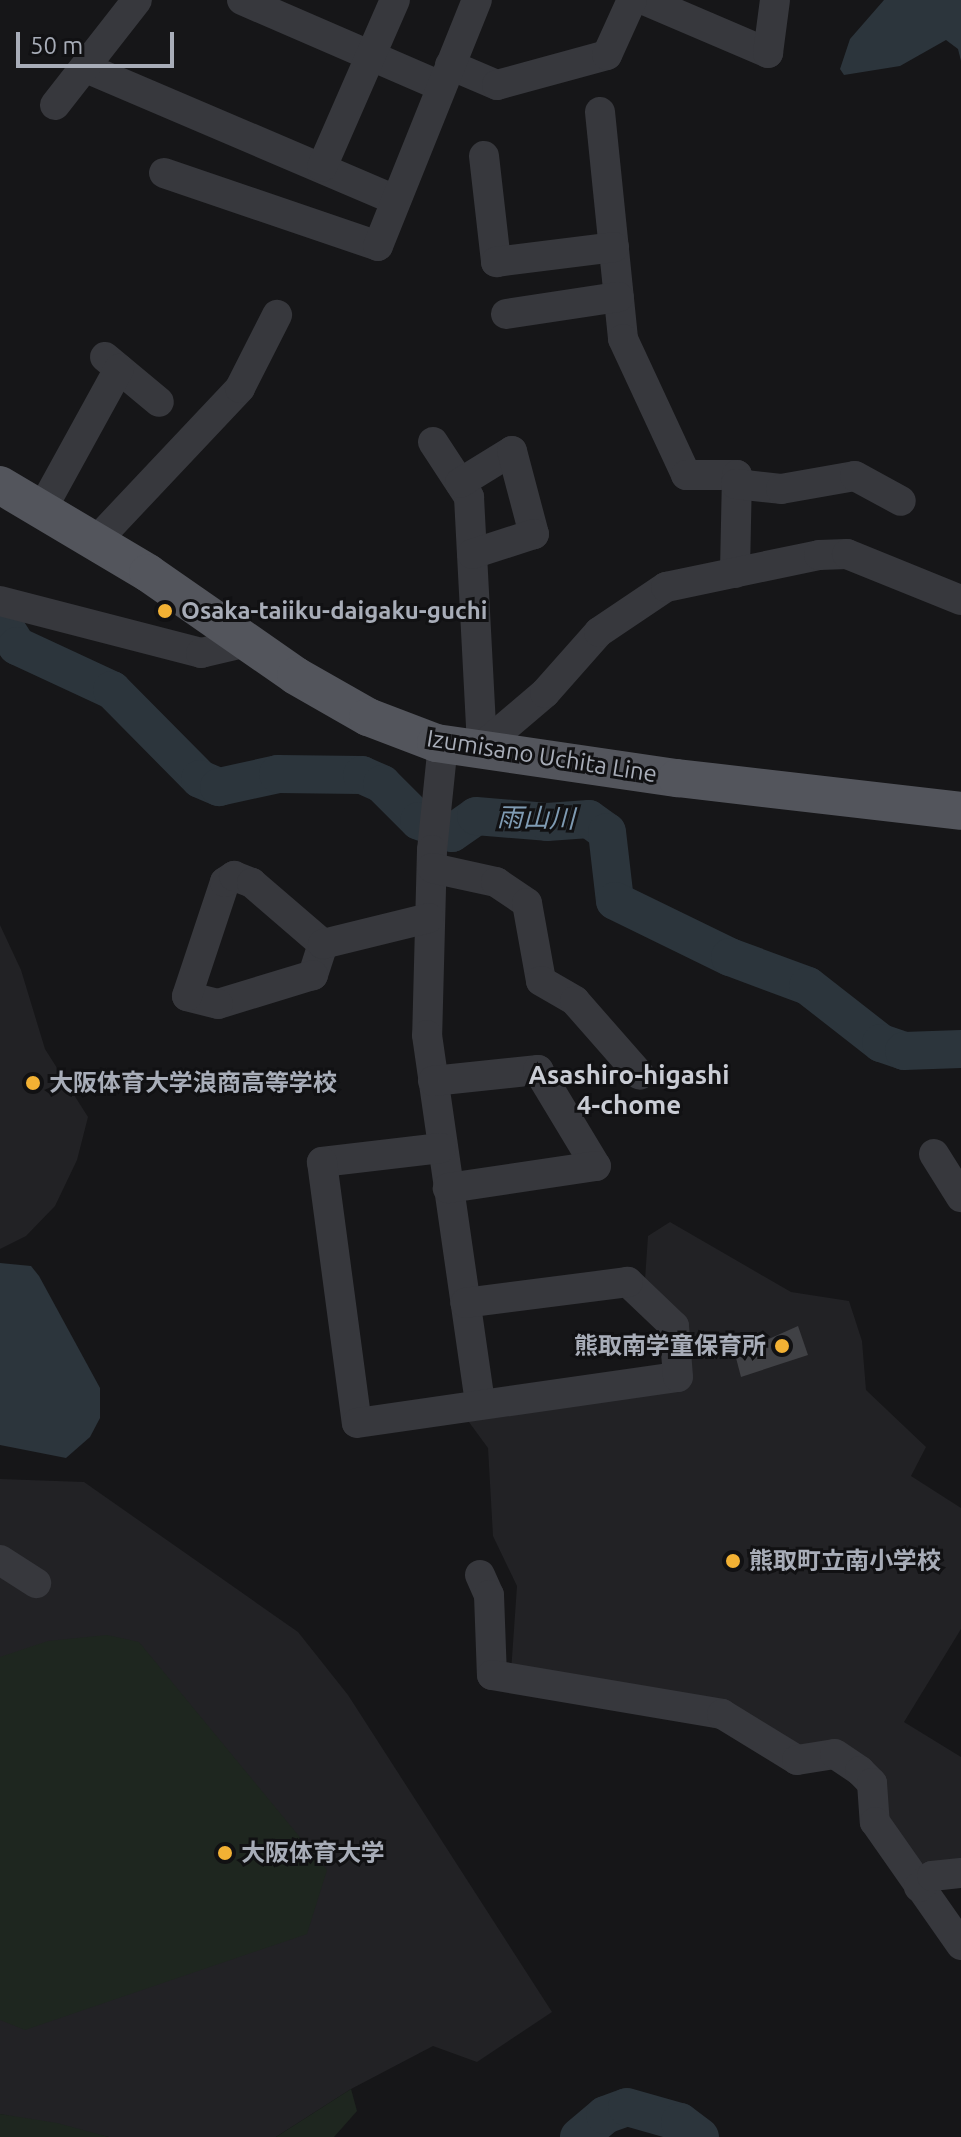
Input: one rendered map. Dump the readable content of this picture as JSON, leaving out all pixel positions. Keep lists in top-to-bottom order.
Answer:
{
  "streets": {
    "main road": ["Izumisano Uchita Line"]
  },
  "districts": ["Asashiro-higashi 4-chome"],
  "water": ["雨山川"],
  "places": [
    "Osaka-taiiku-daigaku-guchi",
    "大阪体育大学浪商高等学校",
    "熊取南学童保育所",
    "熊取町立南小学校",
    "大阪体育大学"
  ],
  "scale_bar": "50 m"
}
